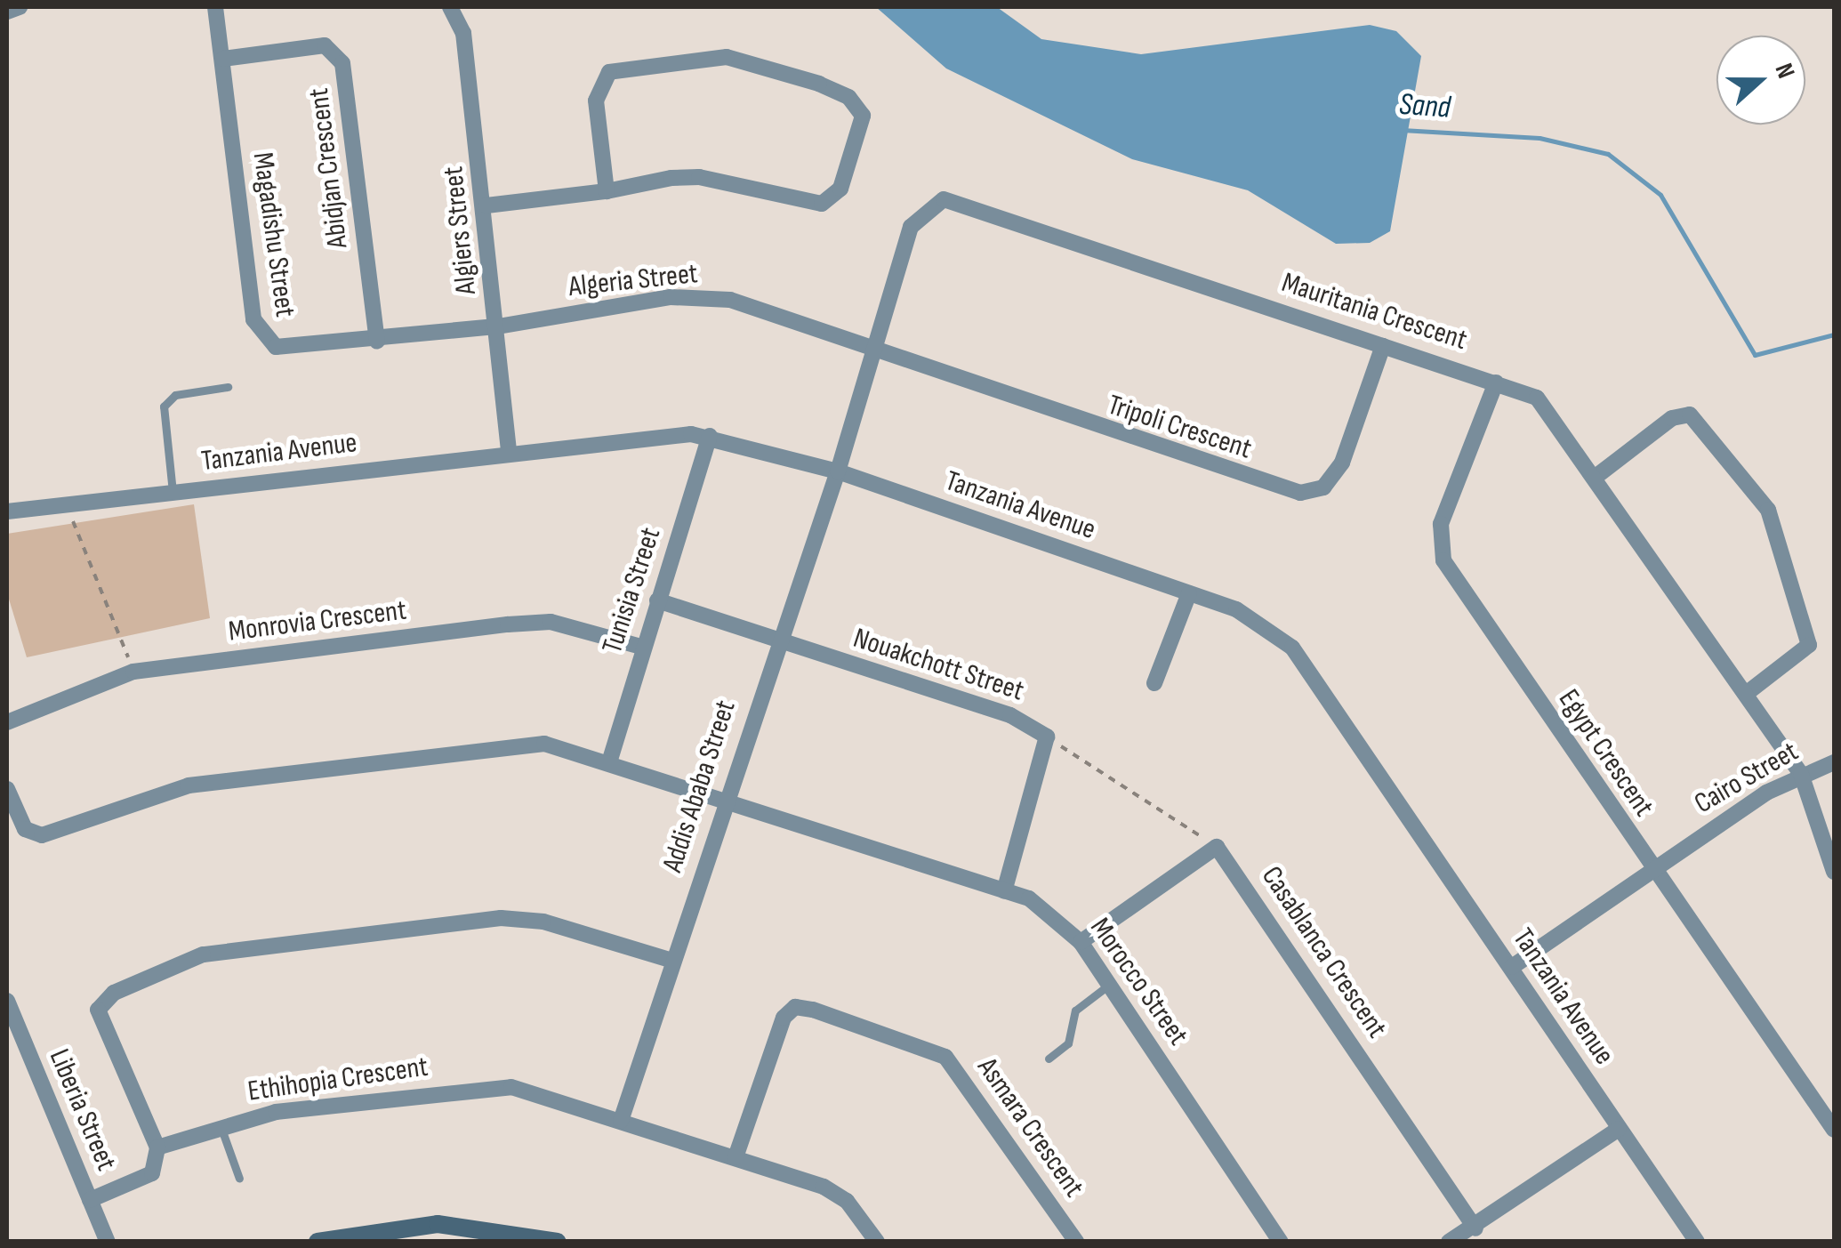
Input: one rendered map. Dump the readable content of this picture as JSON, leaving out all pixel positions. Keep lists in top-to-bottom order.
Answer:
{
  "streets": {
    "street": [
      "Abidjan Crescent",
      "Algiers Street",
      "Magadishu Street",
      "Algeria Street",
      "Mauritania Crescent",
      "Tripoli Crescent",
      "Tanzania Avenue",
      "Tunisia Street",
      "Monrovia Crescent",
      "Nouakchott Street",
      "Egypt Crescent",
      "Cairo Street",
      "Addis Ababa Street",
      "Casablanca Crescent",
      "Morocco Street",
      "Ethihopia Crescent",
      "Liberia Street",
      "Asmara Crescent"
    ]
  },
  "crossings": [
    ["Abidjan Crescent", "Magadishu Street"],
    ["Algiers Street", "Magadishu Street"],
    ["Algiers Street", "Algeria Street"],
    ["Algiers Street", "Tanzania Avenue"],
    ["Magadishu Street", "Algeria Street"],
    ["Algeria Street", "Mauritania Crescent"],
    ["Algeria Street", "Tripoli Crescent"],
    ["Mauritania Crescent", "Tripoli Crescent"],
    ["Mauritania Crescent", "Tanzania Avenue"],
    ["Mauritania Crescent", "Egypt Crescent"],
    ["Mauritania Crescent", "Cairo Street"],
    ["Mauritania Crescent", "Addis Ababa Street"],
    ["Tanzania Avenue", "Tunisia Street"],
    ["Tanzania Avenue", "Cairo Street"],
    ["Tanzania Avenue", "Addis Ababa Street"],
    ["Tunisia Street", "Monrovia Crescent"],
    ["Tunisia Street", "Nouakchott Street"],
    ["Tunisia Street", "Morocco Street"],
    ["Nouakchott Street", "Addis Ababa Street"],
    ["Nouakchott Street", "Morocco Street"],
    ["Egypt Crescent", "Cairo Street"],
    ["Addis Ababa Street", "Morocco Street"],
    ["Addis Ababa Street", "Ethihopia Crescent"],
    ["Ethihopia Crescent", "Asmara Crescent"]
  ],
  "water": ["Sand"],
  "north": "right"
}
